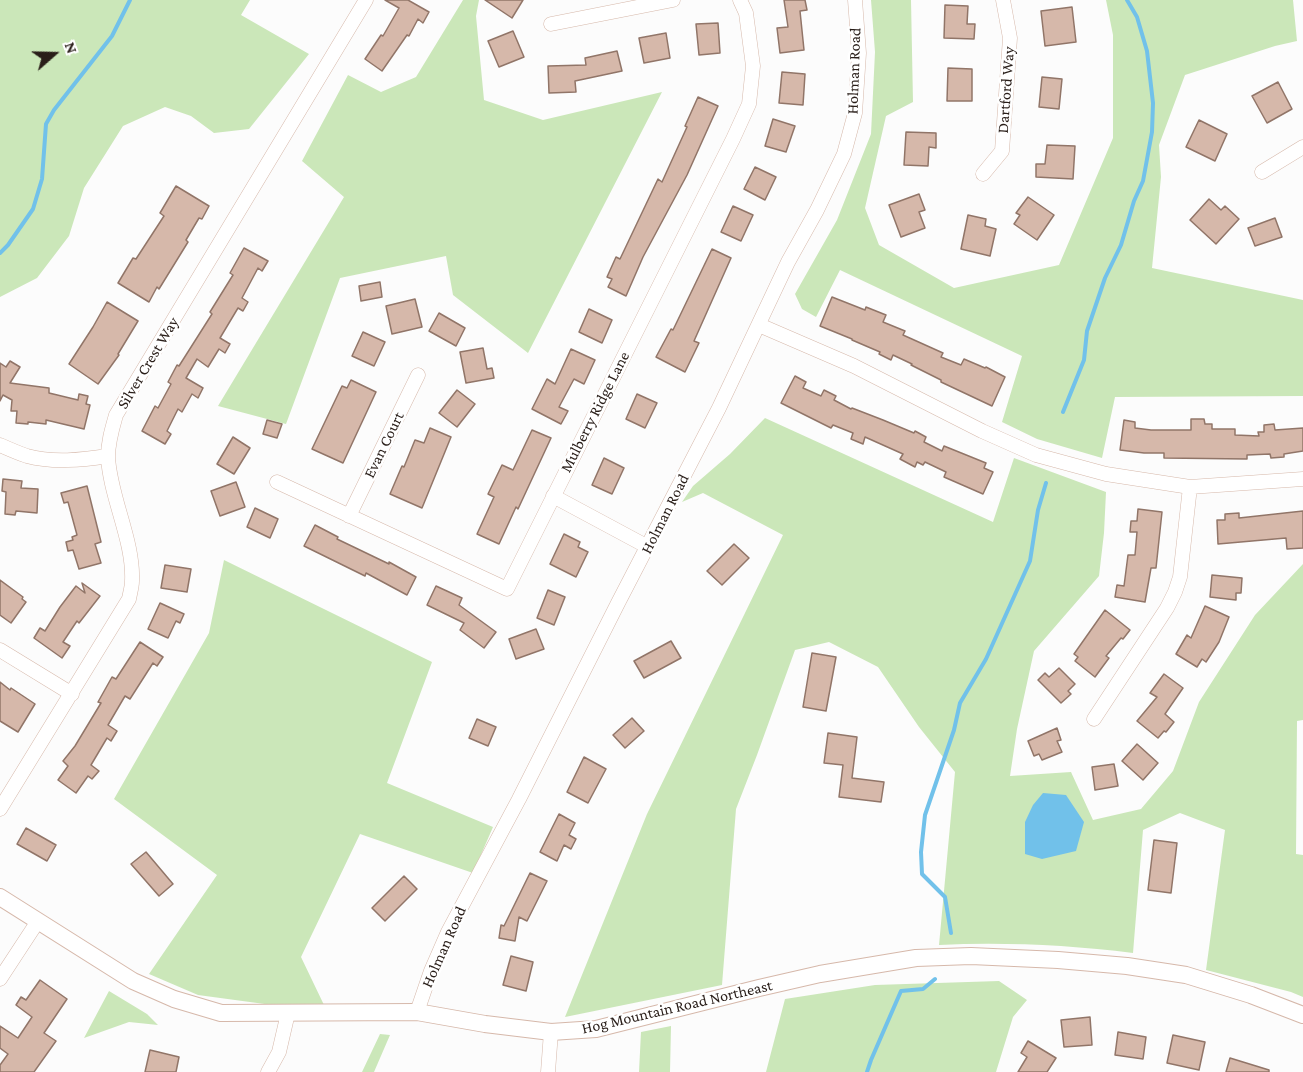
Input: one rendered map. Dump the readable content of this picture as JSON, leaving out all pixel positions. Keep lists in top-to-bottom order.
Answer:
{
  "streets": {
    "street": [
      "Holman Road",
      "Dartford Way",
      "Silver Crest Way",
      "Mulberry Ridge Lane",
      "Evan Court",
      "Hog Mountain Road Northeast"
    ]
  },
  "crossings": [
    ["Holman Road", "Hog Mountain Road Northeast"],
    ["Mulberry Ridge Lane", "Evan Court"]
  ],
  "north": "right"
}
